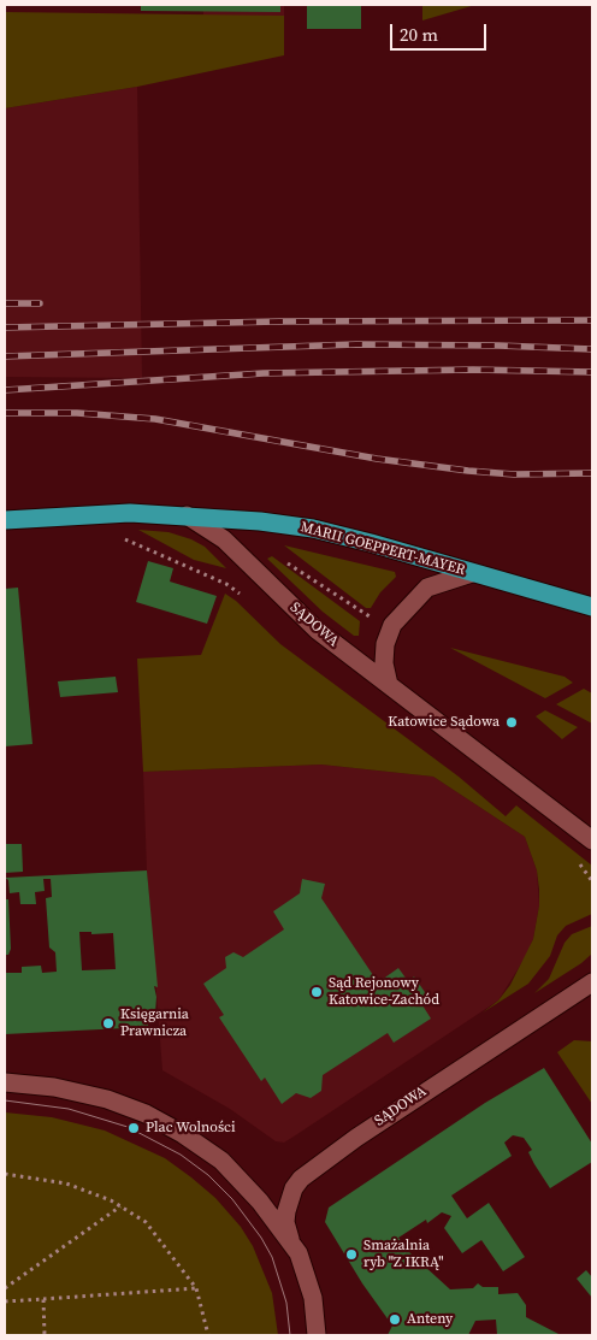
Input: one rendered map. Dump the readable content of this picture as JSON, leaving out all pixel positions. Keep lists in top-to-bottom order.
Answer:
{
  "streets": {
    "main road": ["MARII GOEPPERT-MAYER"],
    "street": ["SĄDOWA"]
  },
  "crossings": [
    ["MARII GOEPPERT-MAYER", "SĄDOWA"]
  ],
  "places": [
    "Katowice Sądowa",
    "Sąd Rejonowy Katowice-Zachód",
    "Księgarnia Prawnicza",
    "Plac Wolności",
    "Smażalnia ryb \"Z IKRĄ\"",
    "Anteny"
  ],
  "scale_bar": "20 m"
}
